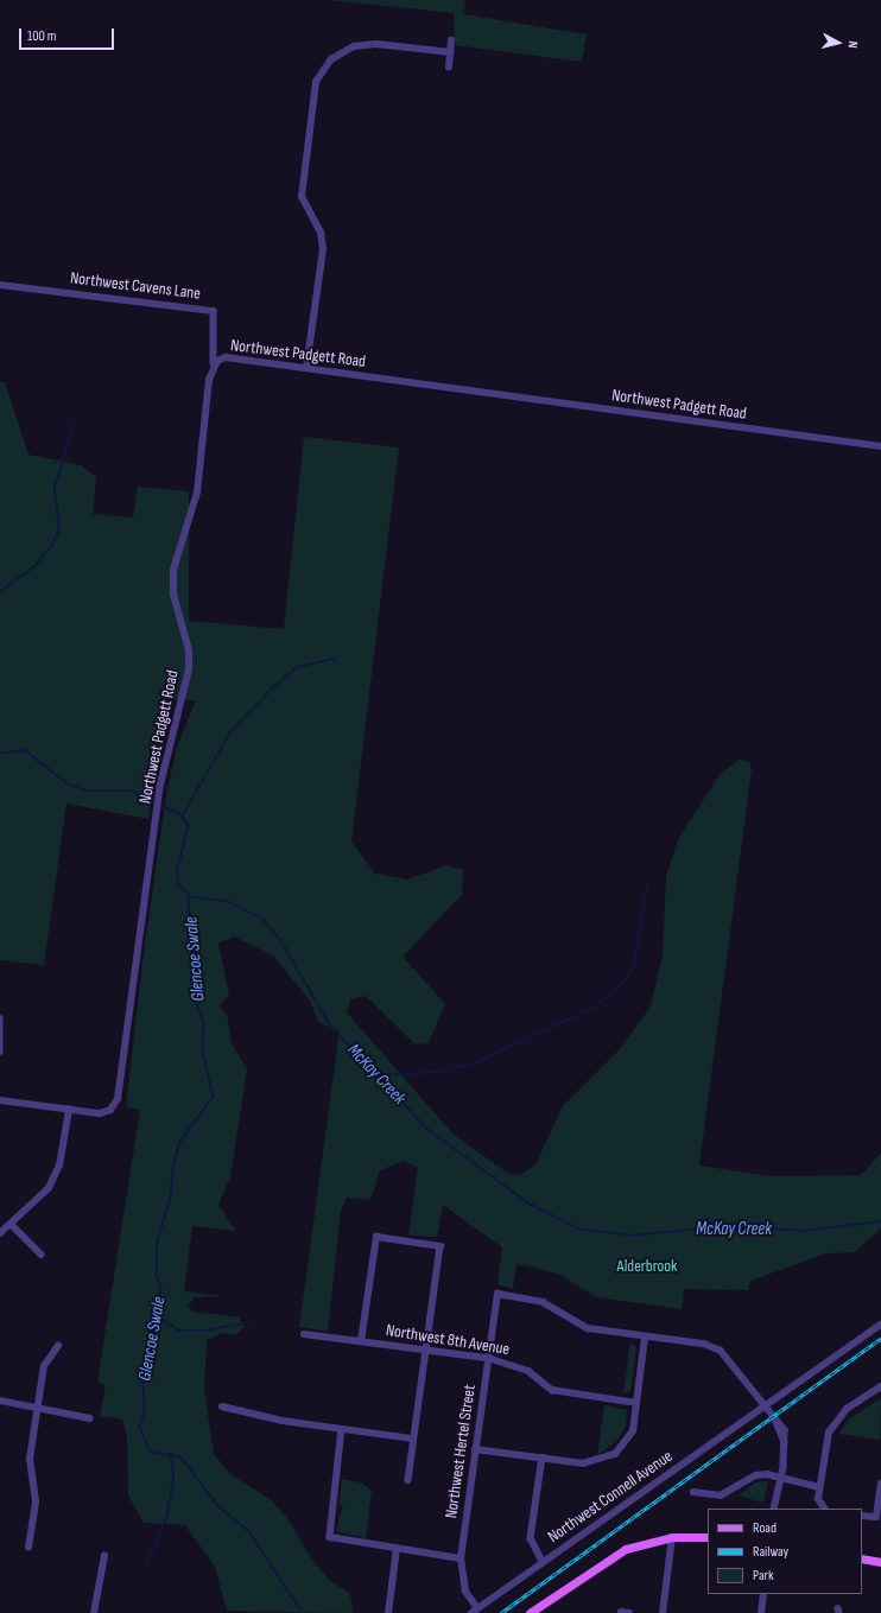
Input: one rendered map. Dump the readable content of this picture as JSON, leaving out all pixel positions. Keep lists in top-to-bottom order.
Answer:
{
  "streets": {
    "street": [
      "Northwest Cavens Lane",
      "Northwest Padgett Road",
      "Northwest 8th Avenue",
      "Northwest Hertel Street",
      "Northwest Connell Avenue"
    ]
  },
  "crossings": [
    ["Northwest Cavens Lane", "Northwest Padgett Road"],
    ["Northwest 8th Avenue", "Northwest Hertel Street"],
    ["Northwest Hertel Street", "Northwest Connell Avenue"]
  ],
  "water": ["Glencoe Swale", "McKay Creek"],
  "parks": ["Alderbrook"],
  "legend": ["Road", "Railway", "Park"],
  "scale_bar": "100 m",
  "north": "right"
}
